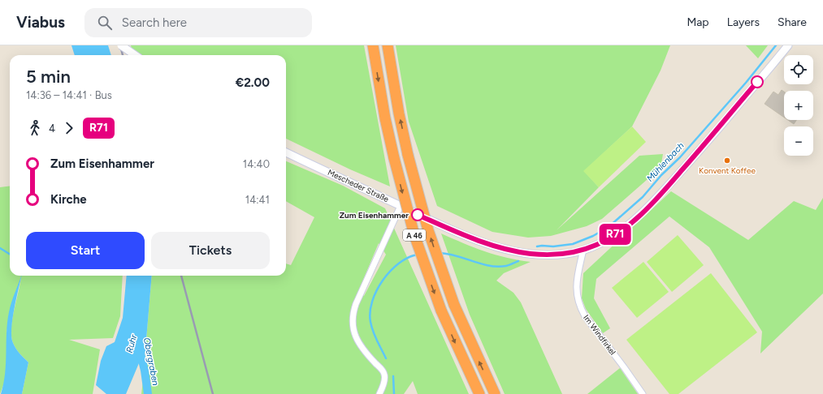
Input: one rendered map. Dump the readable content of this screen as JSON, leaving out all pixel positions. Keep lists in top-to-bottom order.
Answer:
{
  "streets": {
    "highway": ["A 46"],
    "street": ["Mescheder Straße", "Im Windfirkel"]
  },
  "crossings": [
    ["Mescheder Straße", "Im Windfirkel"]
  ],
  "water": ["Mühlenbach", "Ruhr", "Obergraben"],
  "places": ["Konvent Koffee", "Zum Eisenhammer"],
  "lines": ["bus line R71"],
  "page": {
    "header": "Viabus",
    "search": "Search here",
    "nav": ["Map", "Layers", "Share"],
    "on_map": "R71",
    "map_buttons": ["+", "−"],
    "heading": ["5 min", "14:36 – 14:41 · Bus", "€2.00"],
    "legs": ["4", "R71"],
    "list": [
      {
        "name": "Zum Eisenhammer",
        "value": "14:40"
      },
      {
        "name": "Kirche",
        "value": "14:41"
      }
    ],
    "buttons": ["Start", "Tickets"]
  }
}
